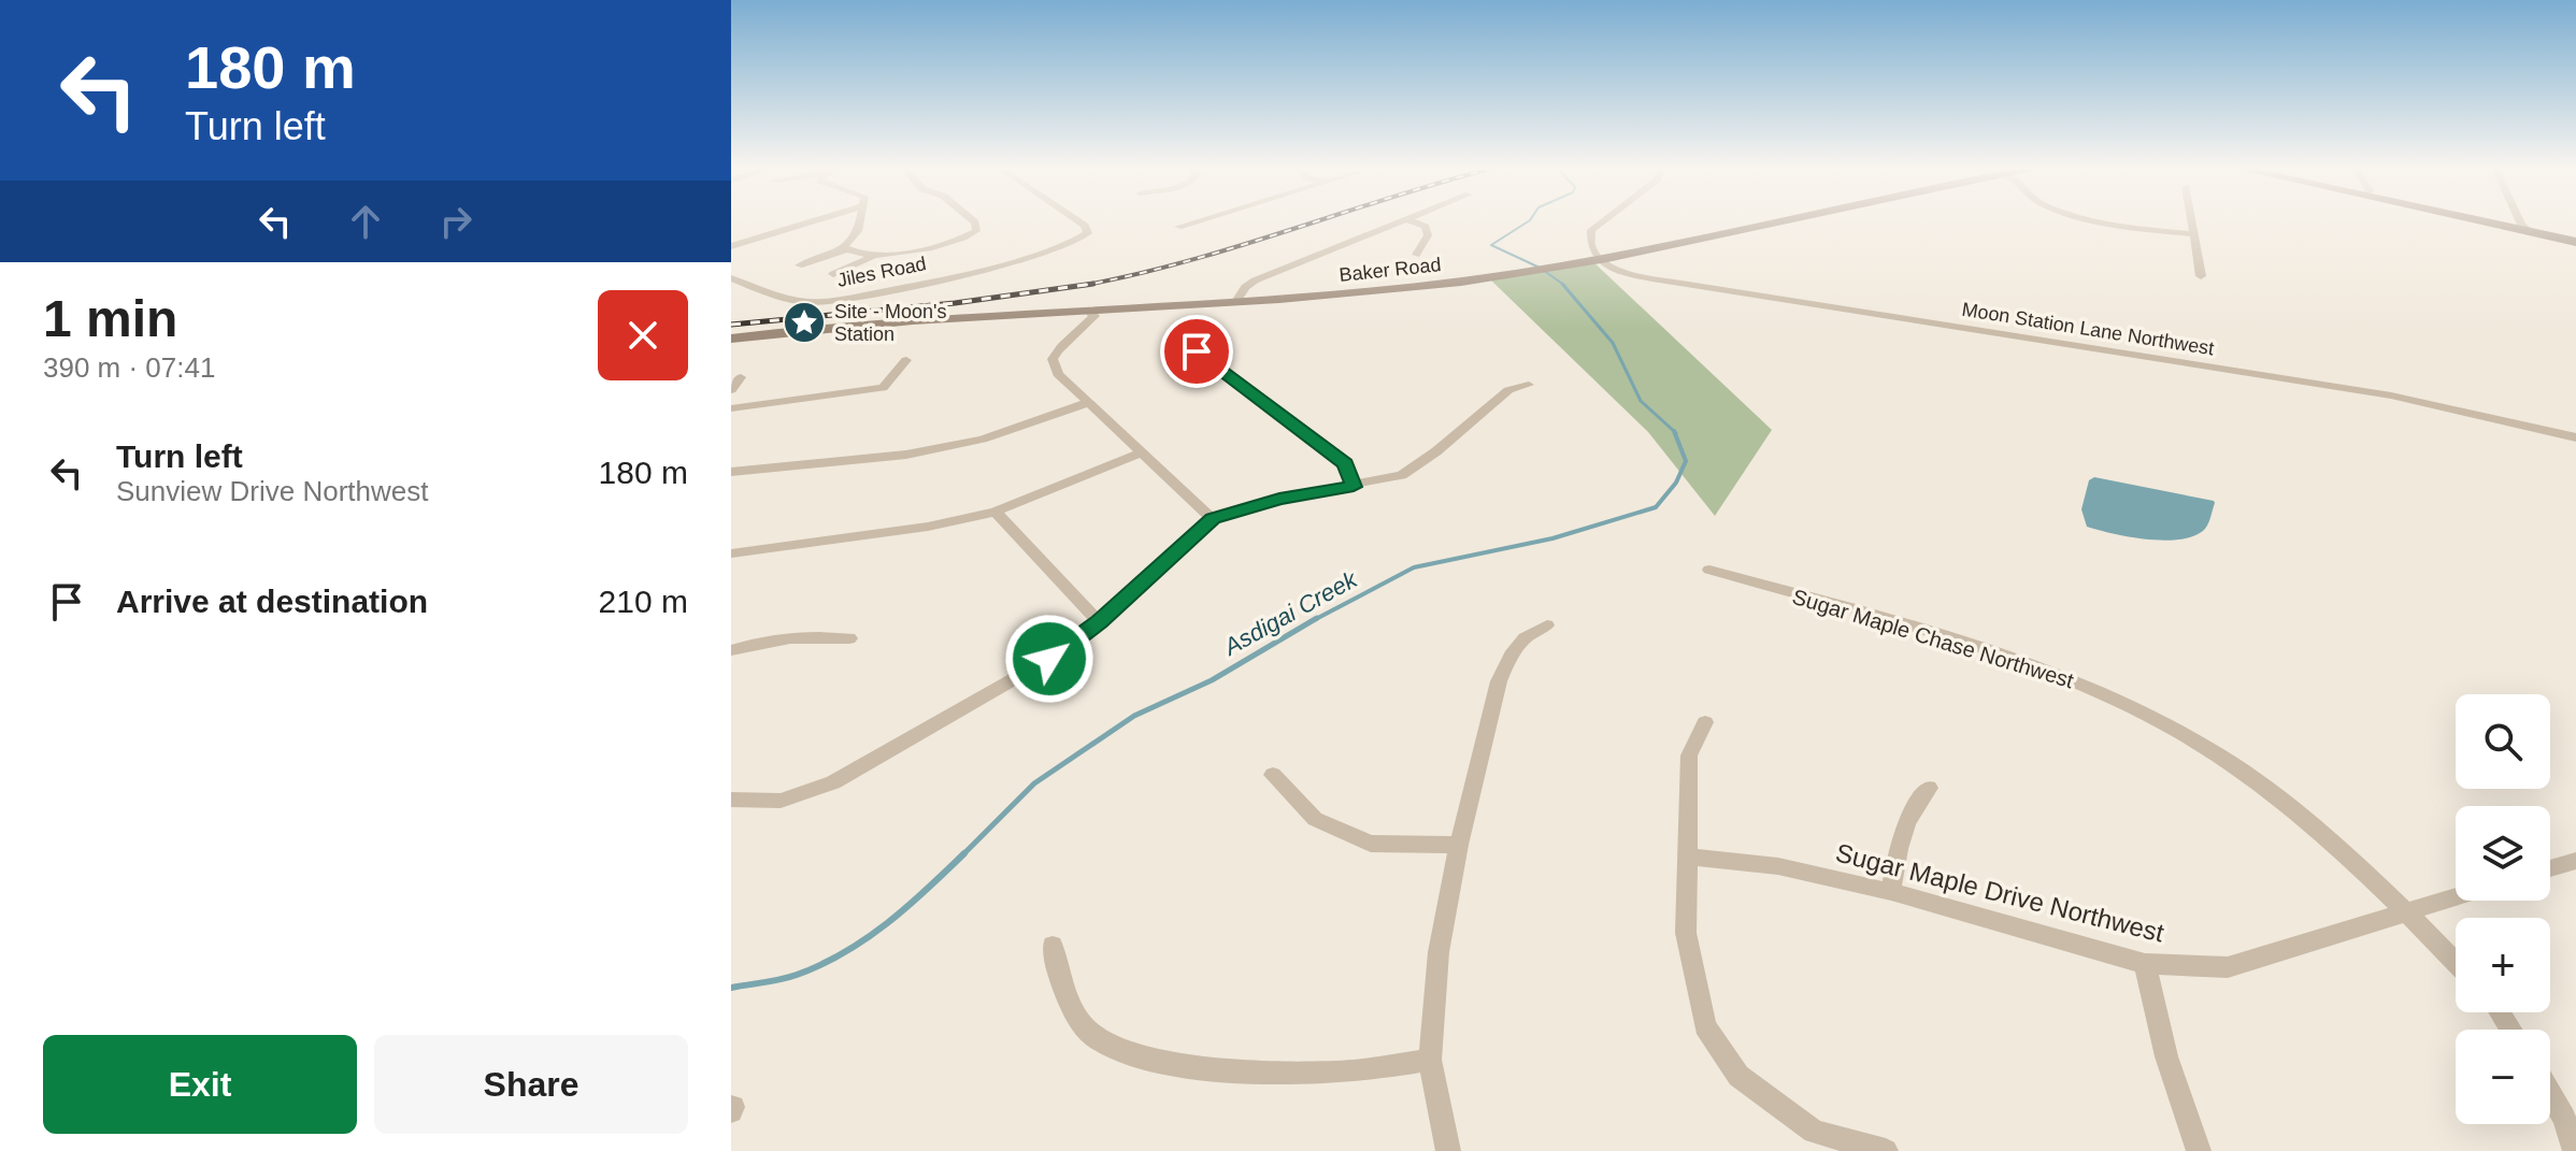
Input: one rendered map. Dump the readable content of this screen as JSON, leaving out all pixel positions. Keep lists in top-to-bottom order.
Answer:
{
  "streets": {
    "main road": ["Baker Road"],
    "street": [
      "Jiles Road",
      "Moon Station Lane Northwest",
      "Sugar Maple Chase Northwest",
      "Sugar Maple Drive Northwest"
    ]
  },
  "crossings": [
    ["Baker Road", "Moon Station Lane Northwest"],
    ["Sugar Maple Chase Northwest", "Sugar Maple Drive Northwest"]
  ],
  "water": ["Asdigai Creek"],
  "places": {
    "place": ["Site - Moon's Station"]
  },
  "page": {
    "turn": ["180 m", "Turn left"],
    "heading": ["1 min", "390 m · 07:41"],
    "list": [
      {
        "name": "Turn left",
        "note": "Sunview Drive Northwest",
        "value": "180 m"
      },
      {
        "name": "Arrive at destination",
        "value": "210 m"
      }
    ],
    "map_buttons": ["+", "−"],
    "buttons": ["Exit", "Share"]
  }
}
